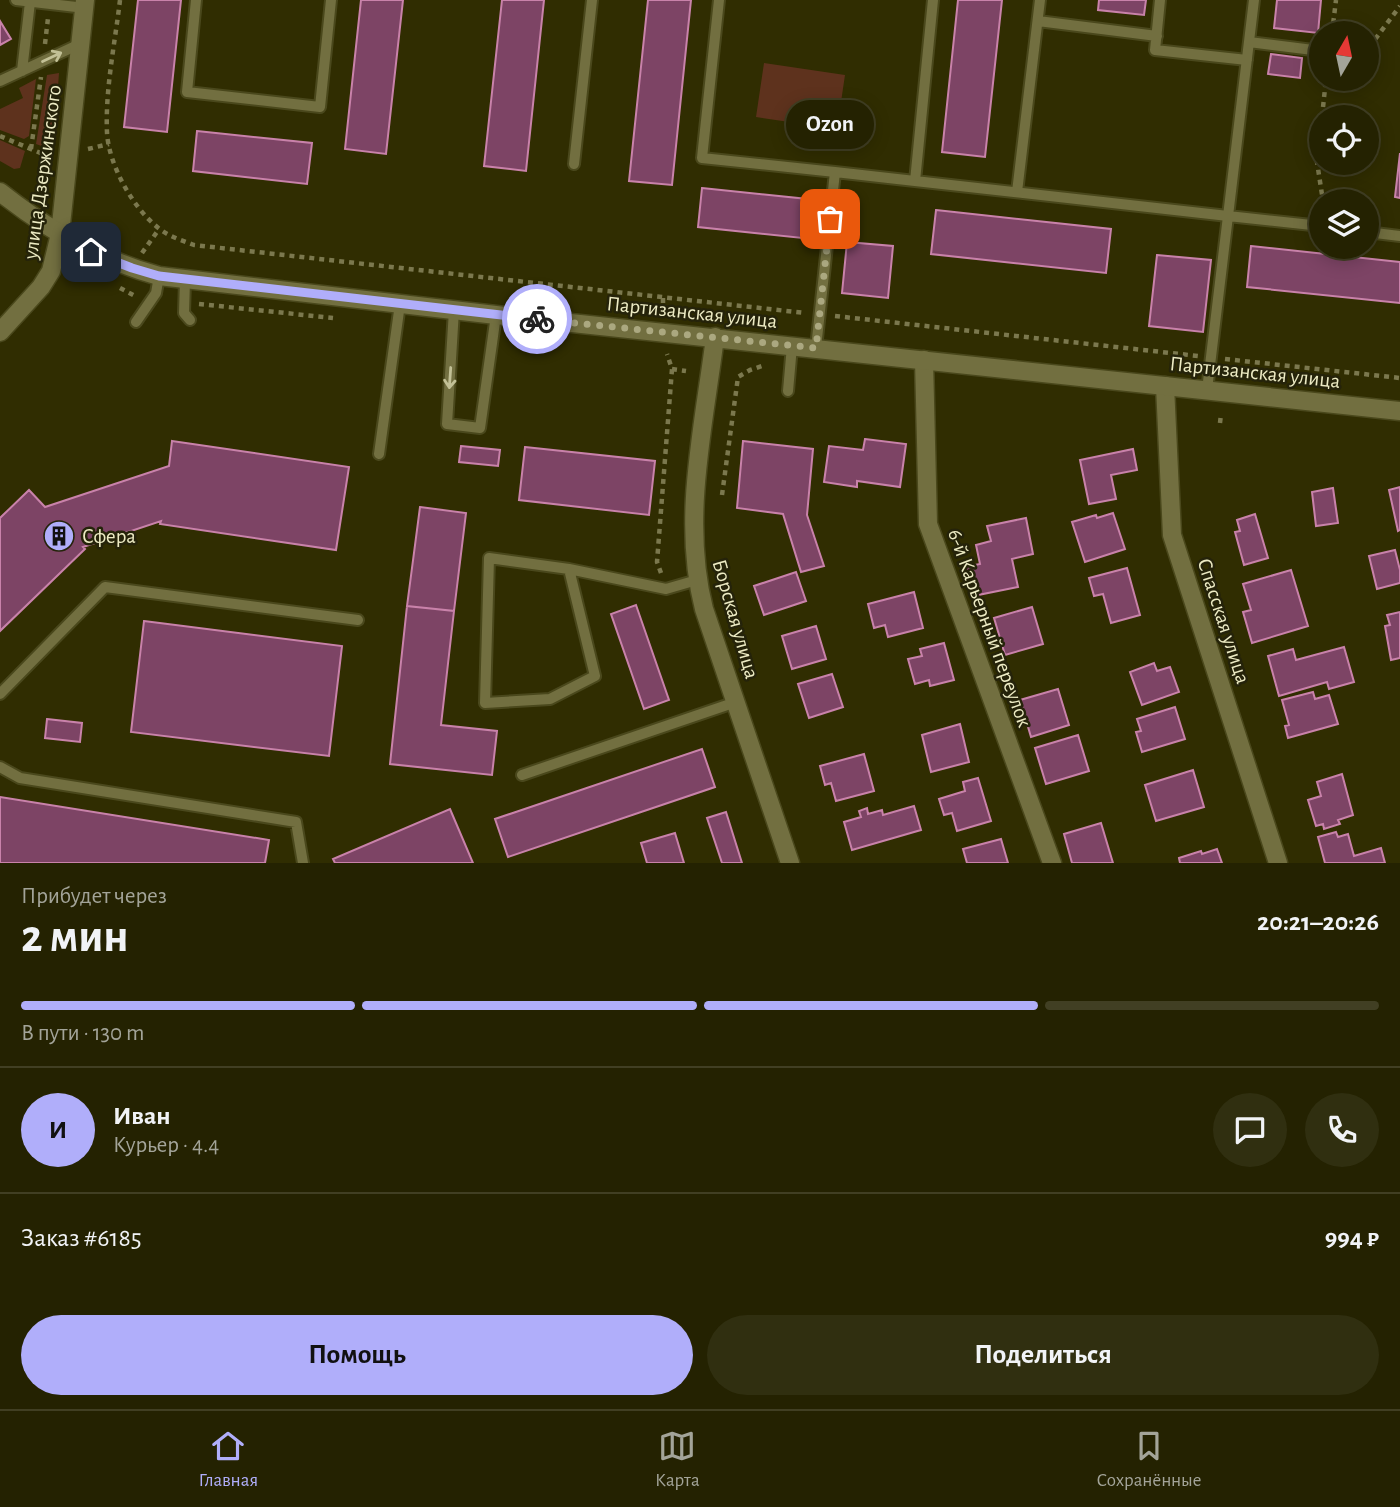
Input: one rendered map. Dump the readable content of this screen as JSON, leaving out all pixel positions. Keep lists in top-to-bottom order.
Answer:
{
  "streets": {
    "street": [
      "улица Дзержинского",
      "Партизанская улица",
      "Борская улица",
      "Спасская улица",
      "6-й Карьерный переулок"
    ]
  },
  "crossings": [
    ["улица Дзержинского", "Партизанская улица"],
    ["Партизанская улица", "Борская улица"],
    ["Партизанская улица", "Спасская улица"],
    ["Партизанская улица", "6-й Карьерный переулок"]
  ],
  "places": {
    "other": ["Ozon"],
    "building": ["Сфера"]
  },
  "north": "top",
  "page": {
    "bubble": "Ozon",
    "heading": ["2 мин", "Прибудет через", "20:21–20:26"],
    "panel": [
      "Иван",
      "Курьер · 4.4",
      "Заказ #6185",
      "994 ₽"
    ],
    "bar": "В пути · 130 m",
    "round": "И",
    "buttons": ["Помощь", "Поделиться"],
    "tabs": ["Главная", "Карта", "Сохранённые"]
  }
}
